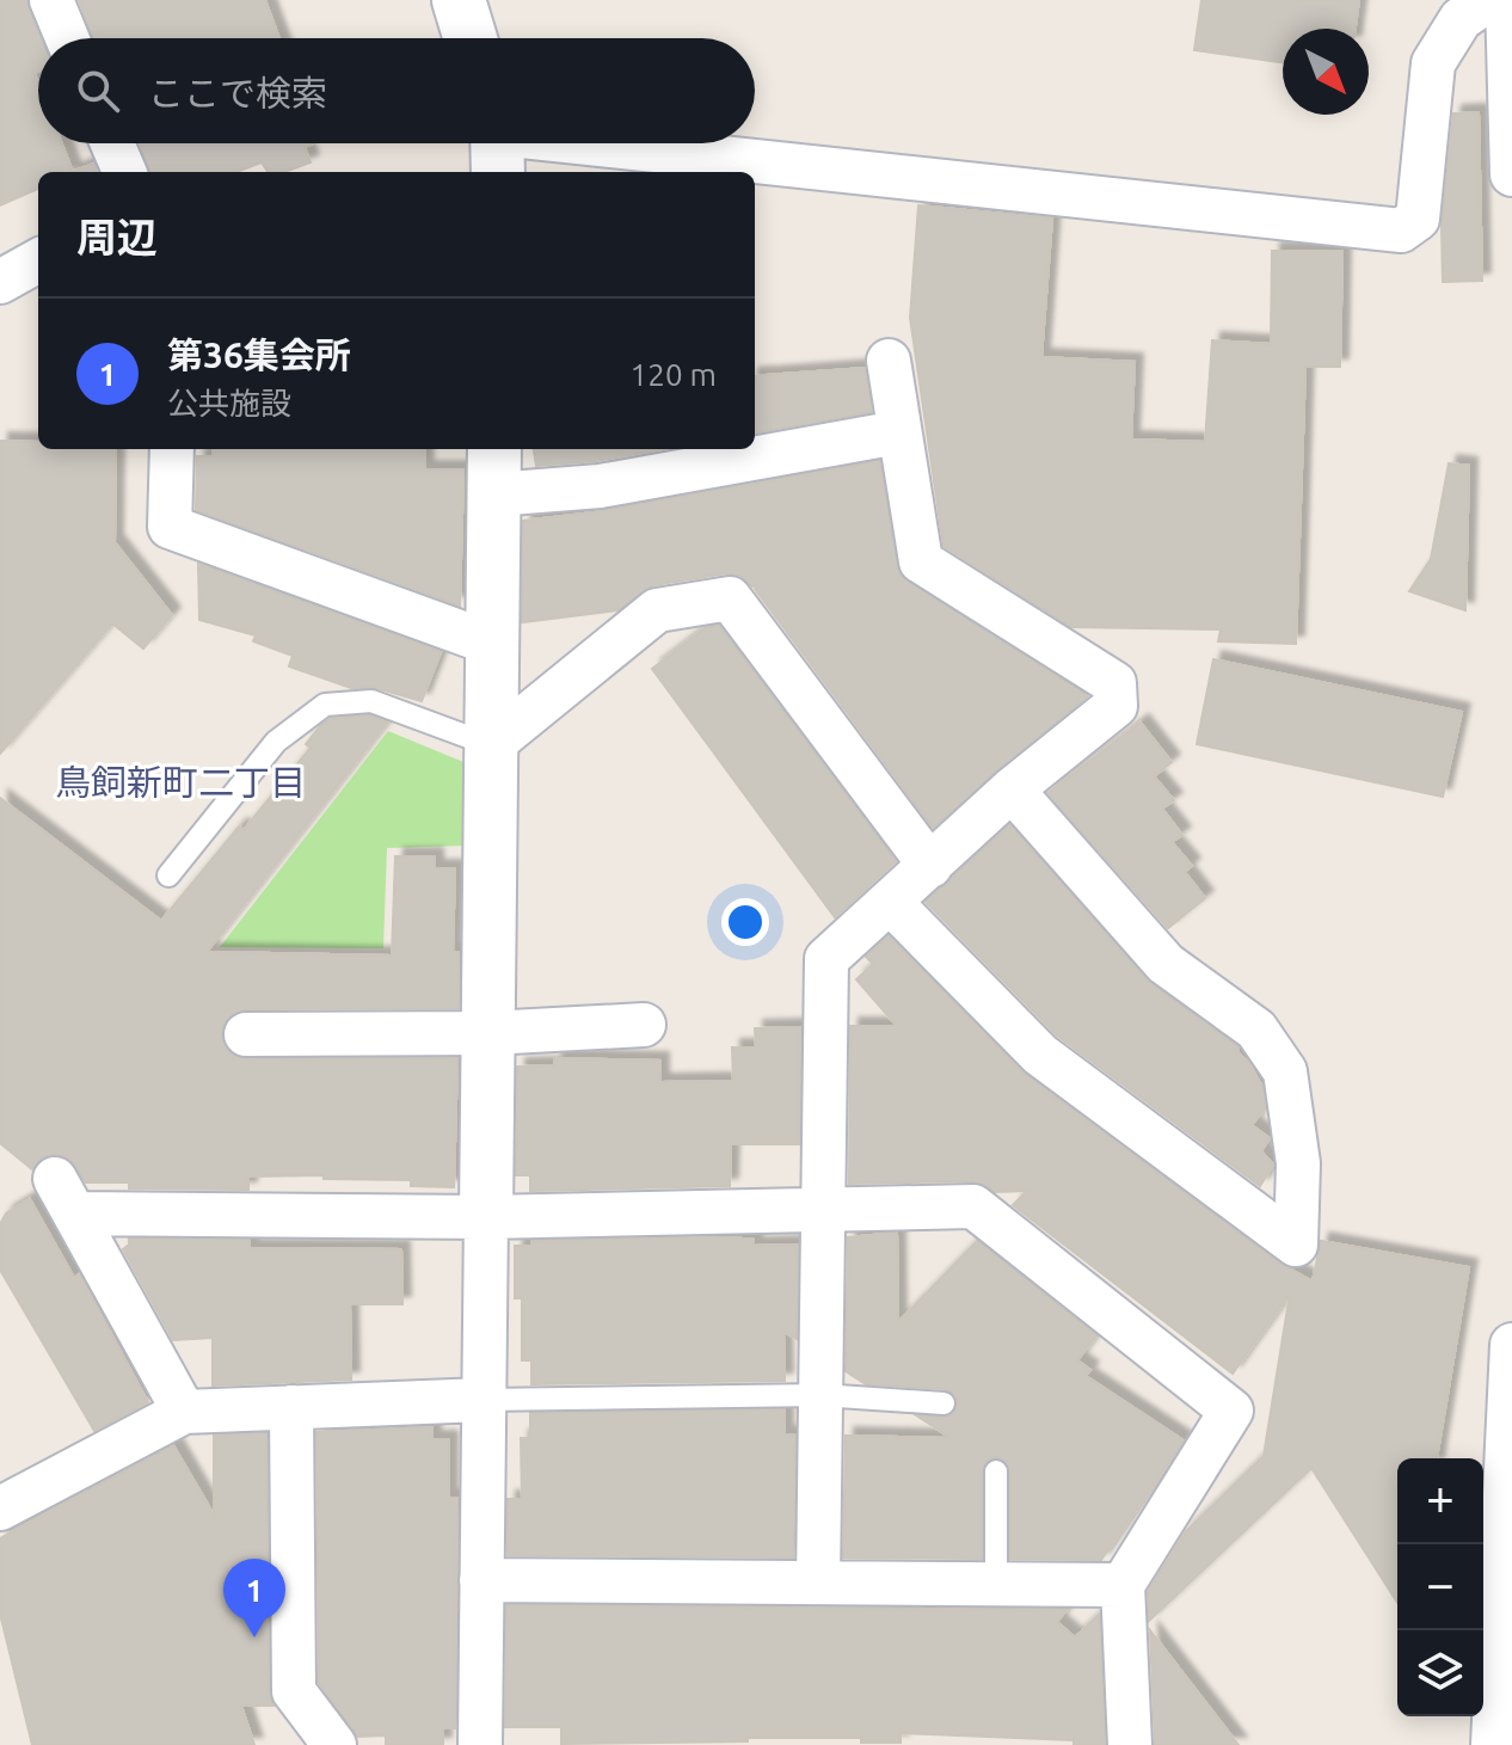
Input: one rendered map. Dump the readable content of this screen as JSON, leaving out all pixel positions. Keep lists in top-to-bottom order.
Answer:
{
  "districts": ["鳥飼新町二丁目"],
  "north": "bottom right",
  "page": {
    "search": "ここで検索",
    "heading": "周辺",
    "list": [
      {
        "mark": "1",
        "name": "第36集会所",
        "note": "公共施設",
        "value": "120 m"
      }
    ],
    "map_buttons": ["+", "−"],
    "pins": "1"
  }
}
